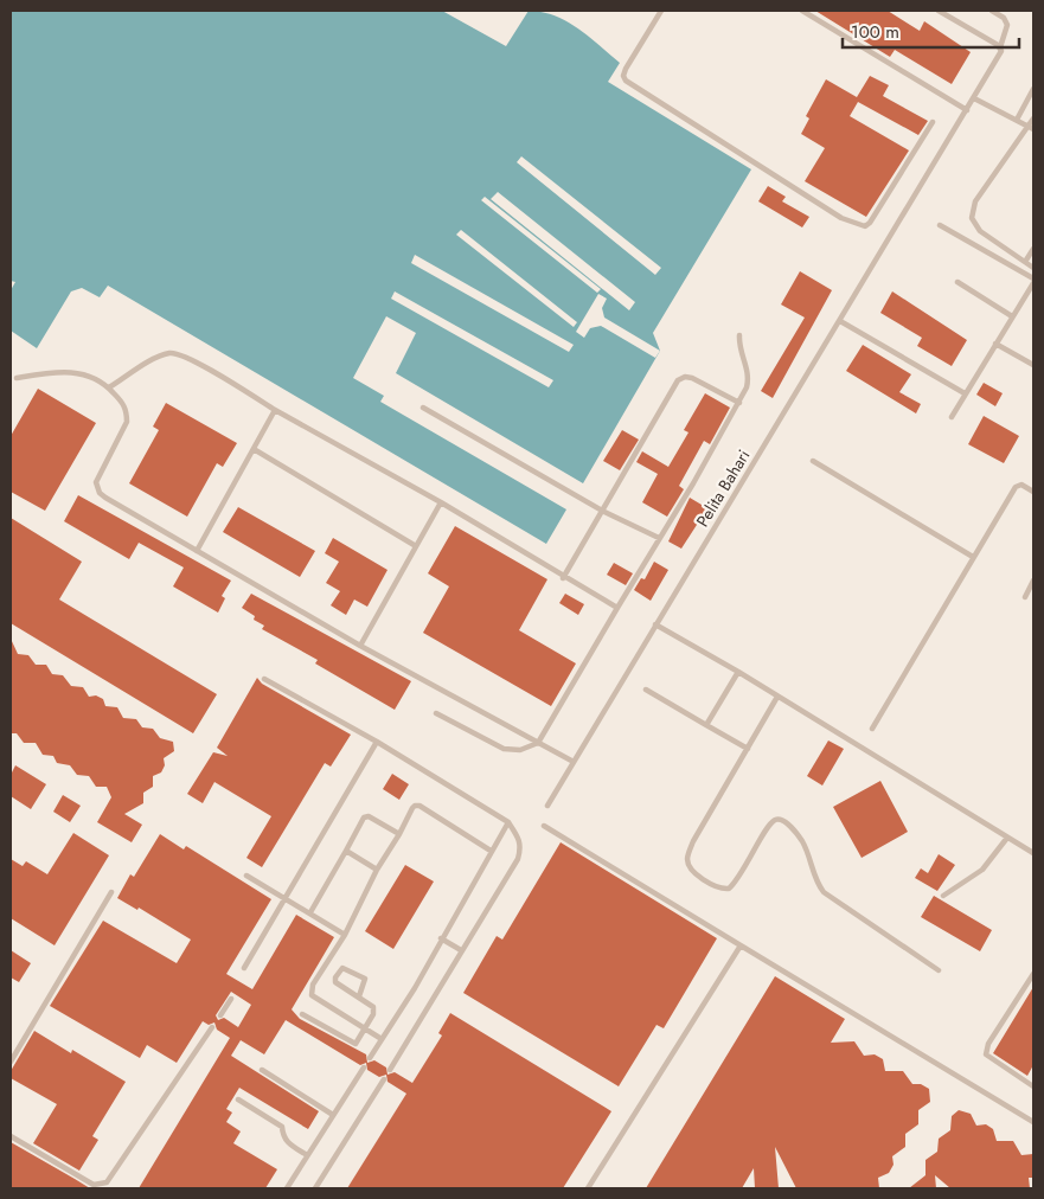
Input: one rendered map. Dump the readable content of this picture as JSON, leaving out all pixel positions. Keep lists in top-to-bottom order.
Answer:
{
  "streets": {
    "lane": ["Pelita Bahari"]
  },
  "scale_bar": "100 m"
}
